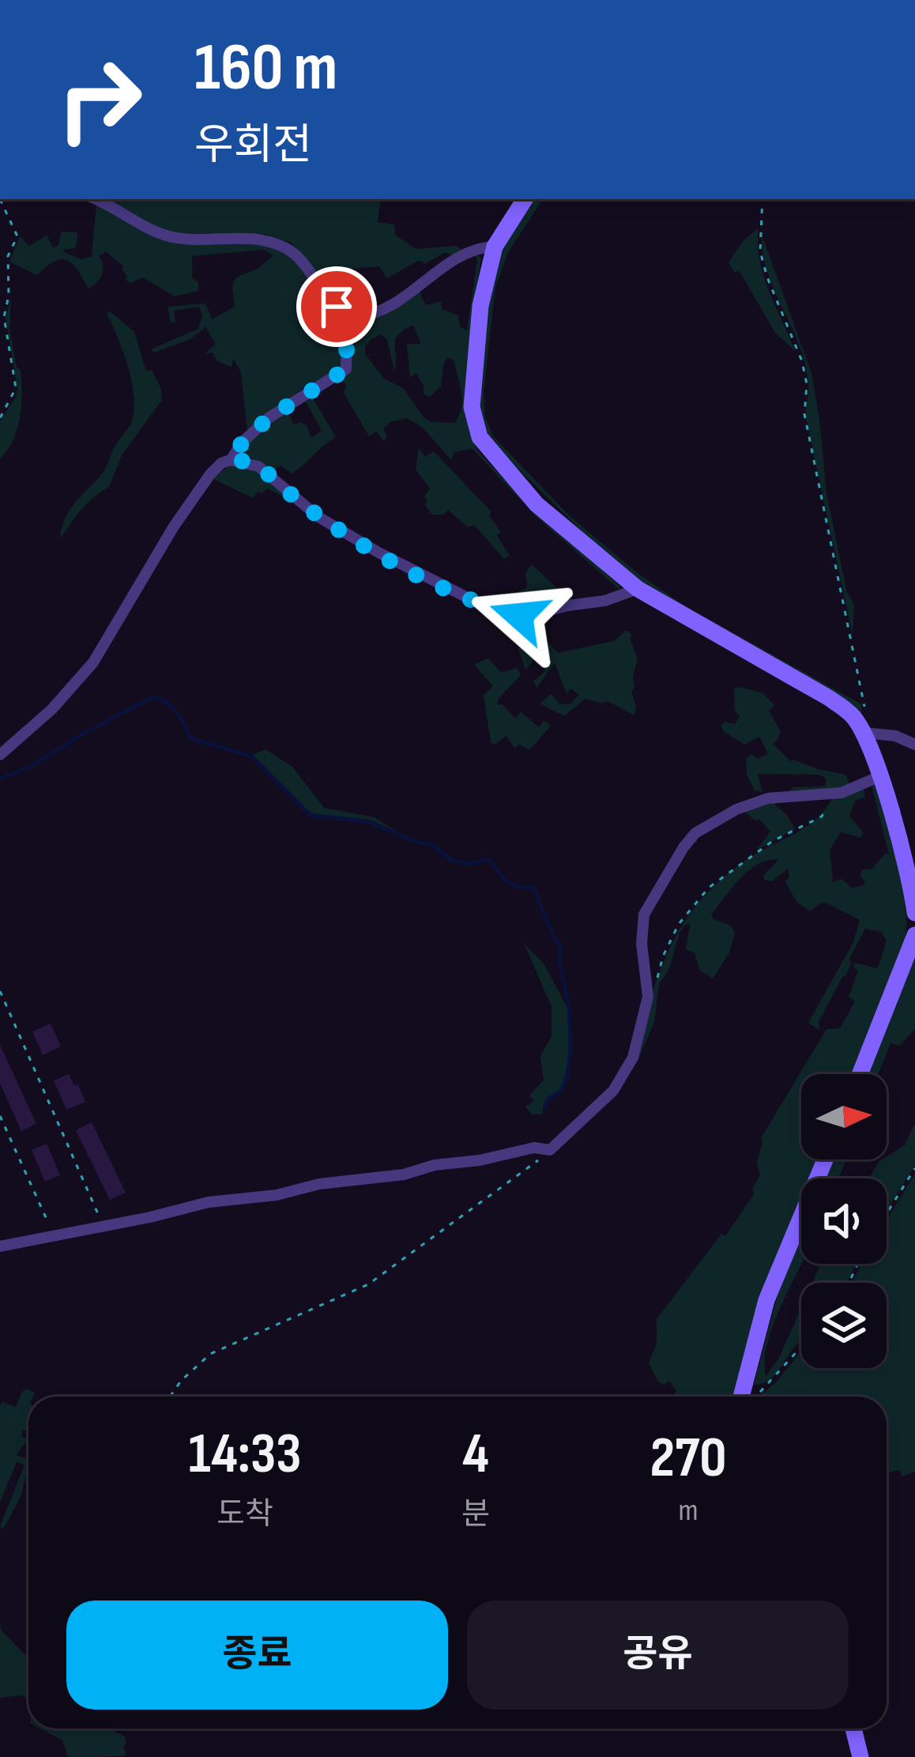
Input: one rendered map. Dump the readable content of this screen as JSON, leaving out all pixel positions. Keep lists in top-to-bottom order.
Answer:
{
  "north": "right",
  "page": {
    "turn": ["160 m", "우회전"],
    "eta": [
      "14:33",
      "도착",
      "4",
      "분",
      "270",
      "m"
    ],
    "buttons": ["종료", "공유"]
  }
}
